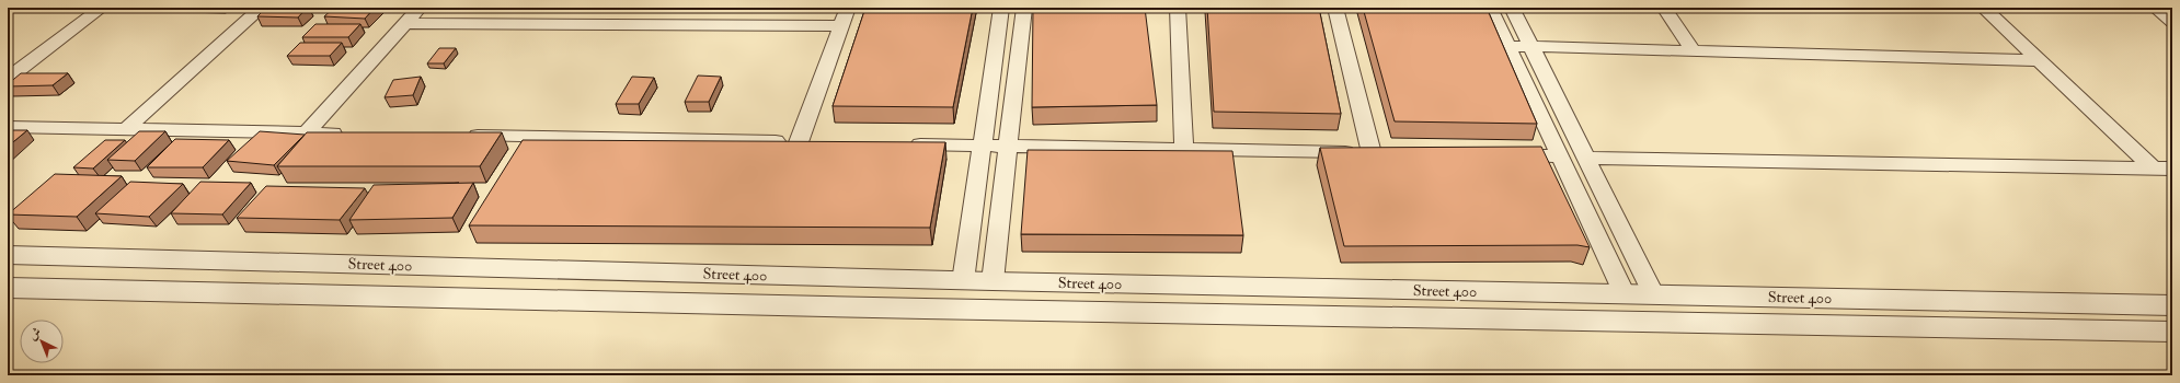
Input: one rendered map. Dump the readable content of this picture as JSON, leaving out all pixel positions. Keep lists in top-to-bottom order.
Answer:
{
  "streets": {
    "street": ["Street 400"]
  },
  "north": "top left"
}
